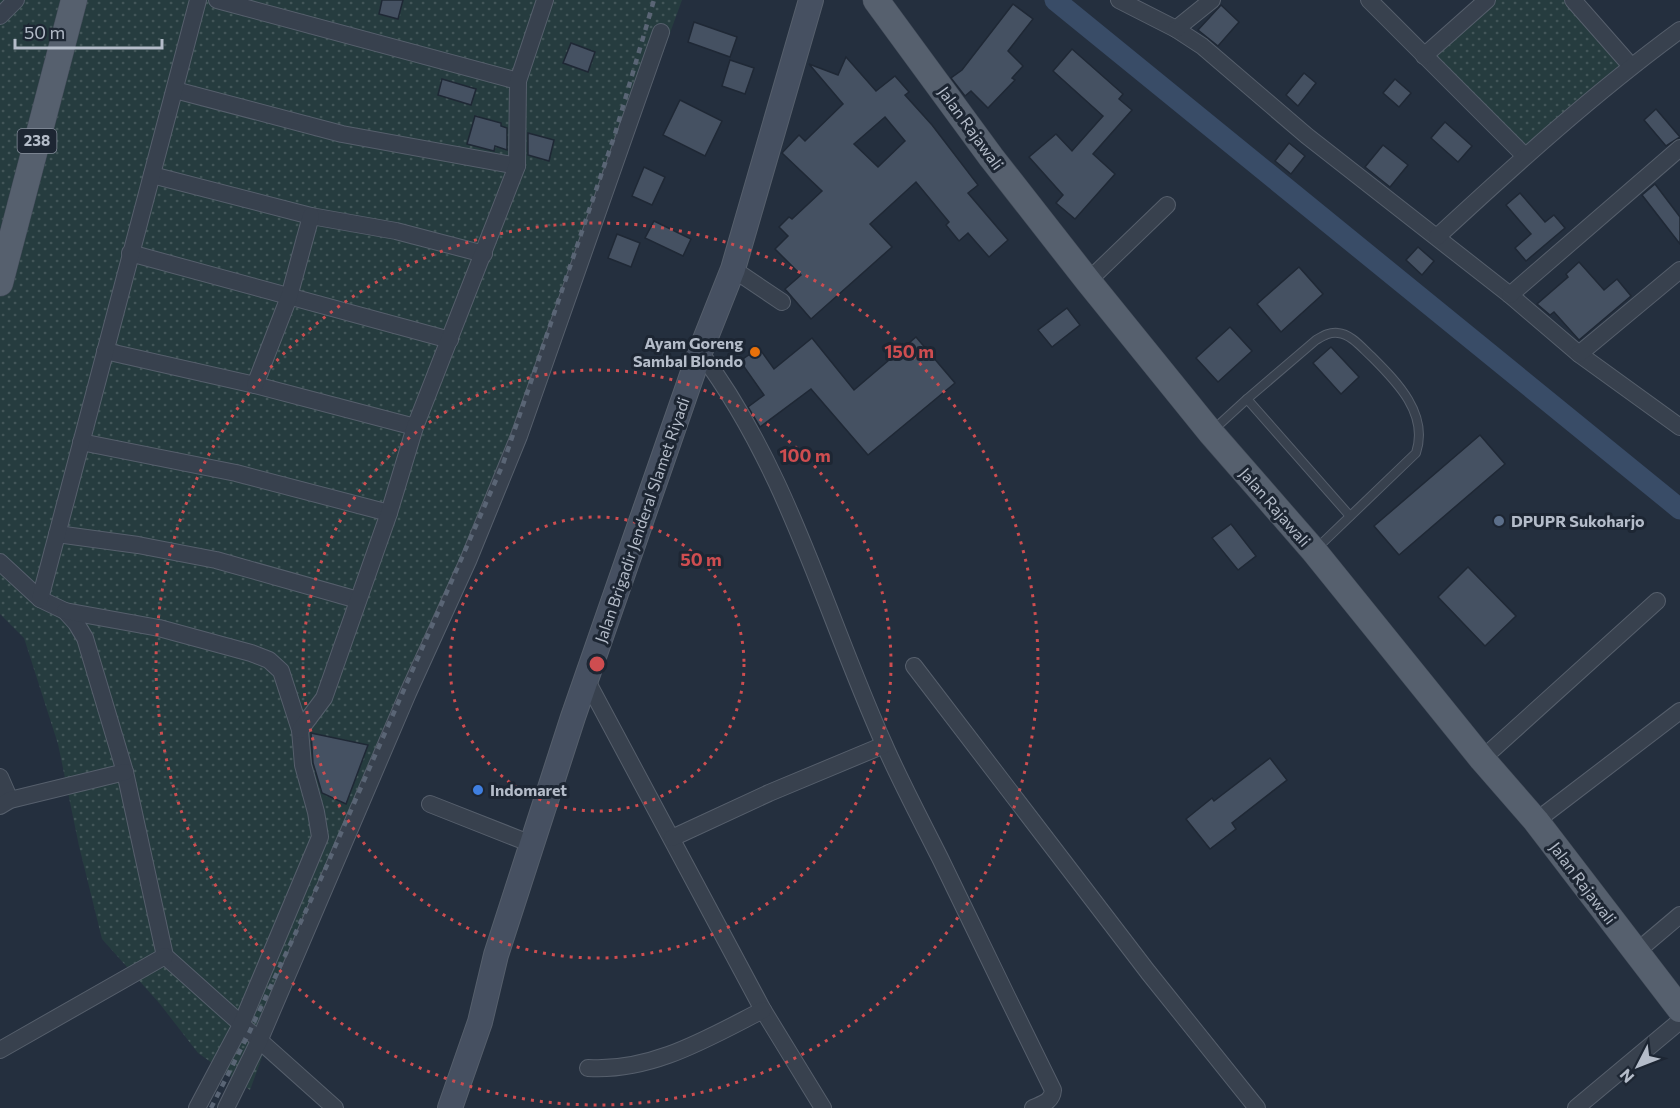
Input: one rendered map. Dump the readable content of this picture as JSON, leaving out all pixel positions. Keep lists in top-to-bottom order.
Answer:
{
  "streets": {
    "main road": ["Jalan Rajawali", "238", "Jalan Brigadir Jenderal Slamet Riyadi"]
  },
  "places": ["Ayam Goreng Sambal Blondo", "DPUPR Sukoharjo", "Indomaret"],
  "scale_bar": "50 m",
  "north": "bottom left",
  "rings": ["150 m", "100 m", "50 m"]
}
